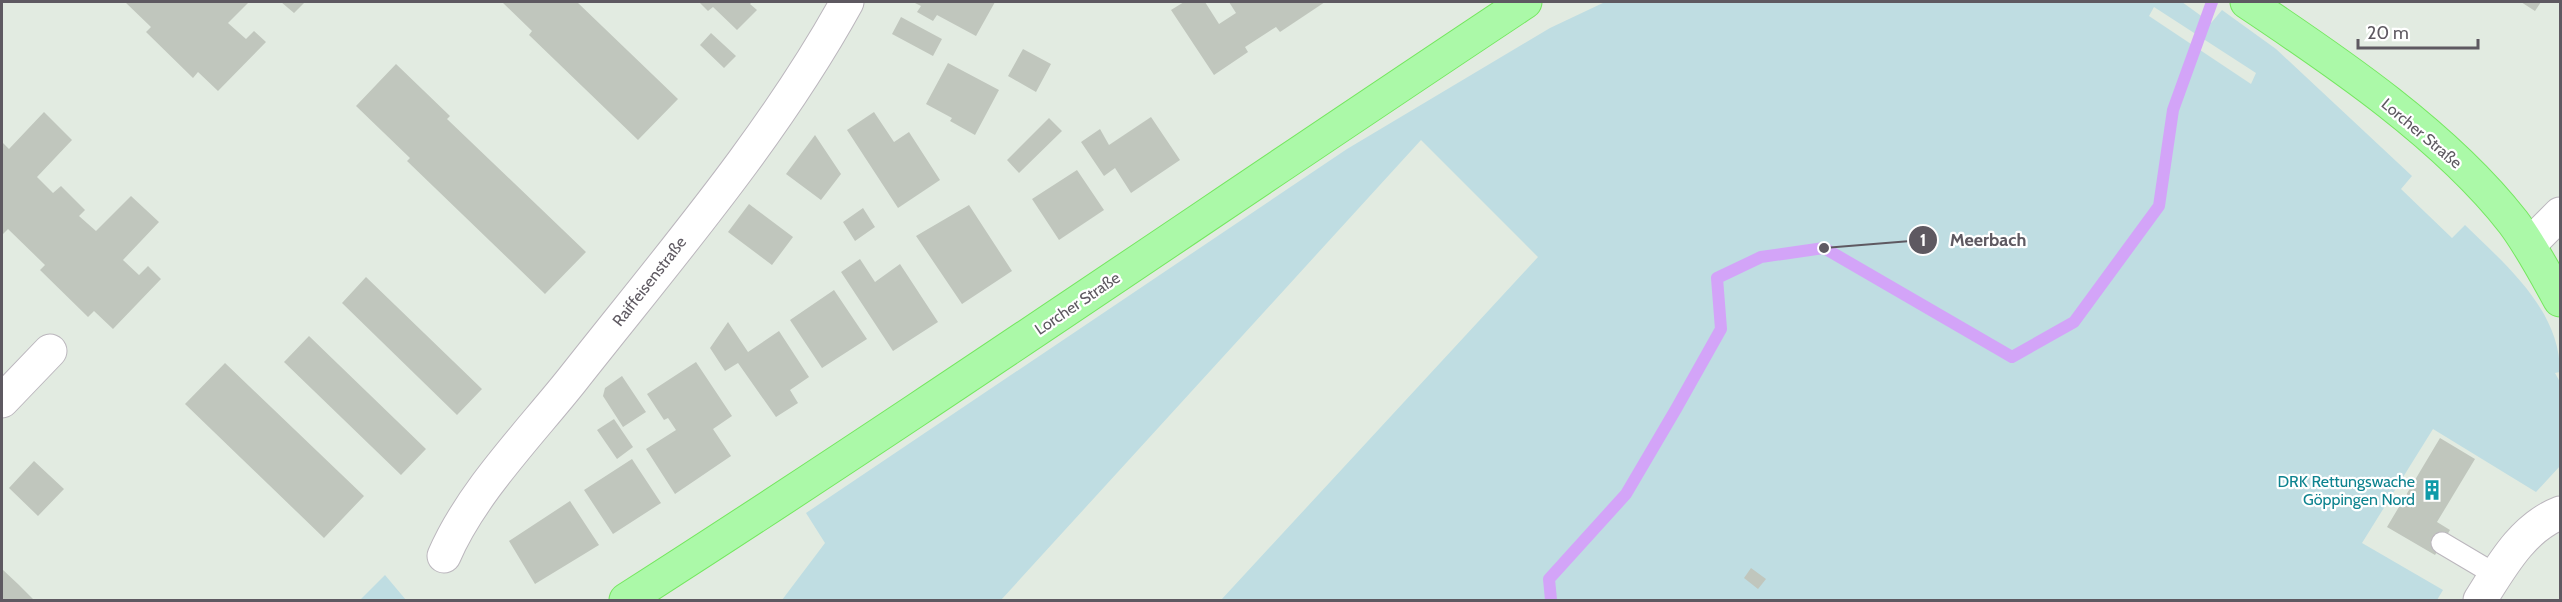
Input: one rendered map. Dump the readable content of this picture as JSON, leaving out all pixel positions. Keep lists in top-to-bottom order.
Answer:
{
  "streets": {
    "main road": ["Lorcher Straße"],
    "street": ["Raiffeisenstraße"]
  },
  "places": {
    "other": ["Meerbach"],
    "building": ["DRK Rettungswache Göppingen Nord"]
  },
  "scale_bar": "20 m"
}
